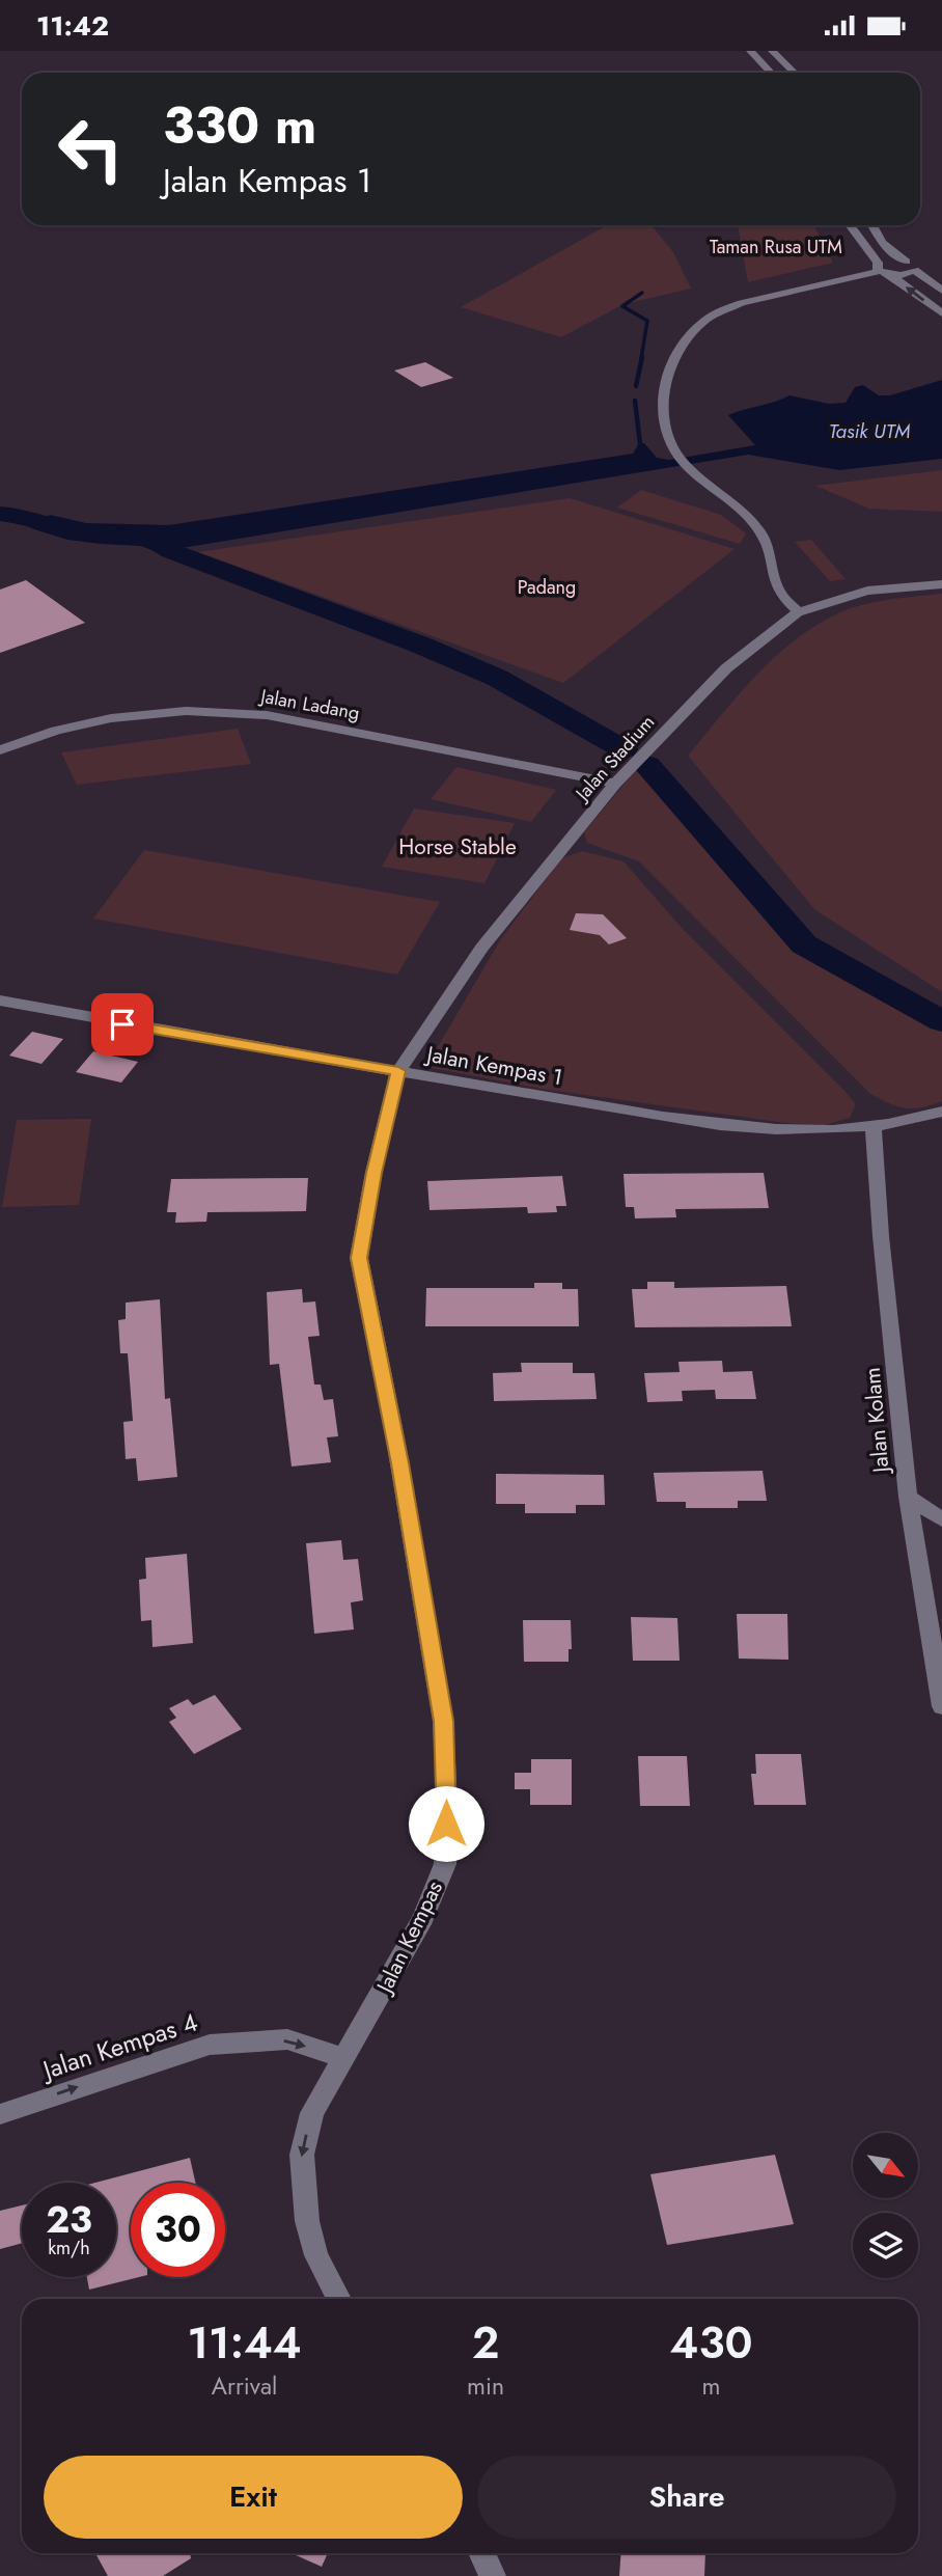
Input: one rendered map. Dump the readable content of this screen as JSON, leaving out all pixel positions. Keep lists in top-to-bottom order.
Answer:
{
  "streets": {
    "street": [
      "Jalan Ladang",
      "Jalan Stadium",
      "Jalan Kempas 1",
      "Jalan Kolam",
      "Jalan Kempas",
      "Jalan Kempas 4"
    ]
  },
  "crossings": [
    ["Jalan Ladang", "Jalan Stadium"],
    ["Jalan Stadium", "Jalan Kempas 1"],
    ["Jalan Stadium", "Jalan Kempas"],
    ["Jalan Kempas 1", "Jalan Kolam"],
    ["Jalan Kempas 1", "Jalan Kempas"],
    ["Jalan Kempas", "Jalan Kempas 4"]
  ],
  "one_way": ["Jalan Kempas 4"],
  "water": ["Tasik UTM"],
  "parks": ["Taman Rusa UTM", "Padang", "Horse Stable"],
  "north": "bottom right",
  "page": {
    "status": "11:42",
    "turn": ["330 m", "Jalan Kempas 1"],
    "speed": "23 km/h",
    "limit": "30",
    "eta": [
      "11:44",
      "Arrival",
      "2",
      "min",
      "430",
      "m"
    ],
    "buttons": ["Exit", "Share"]
  }
}
